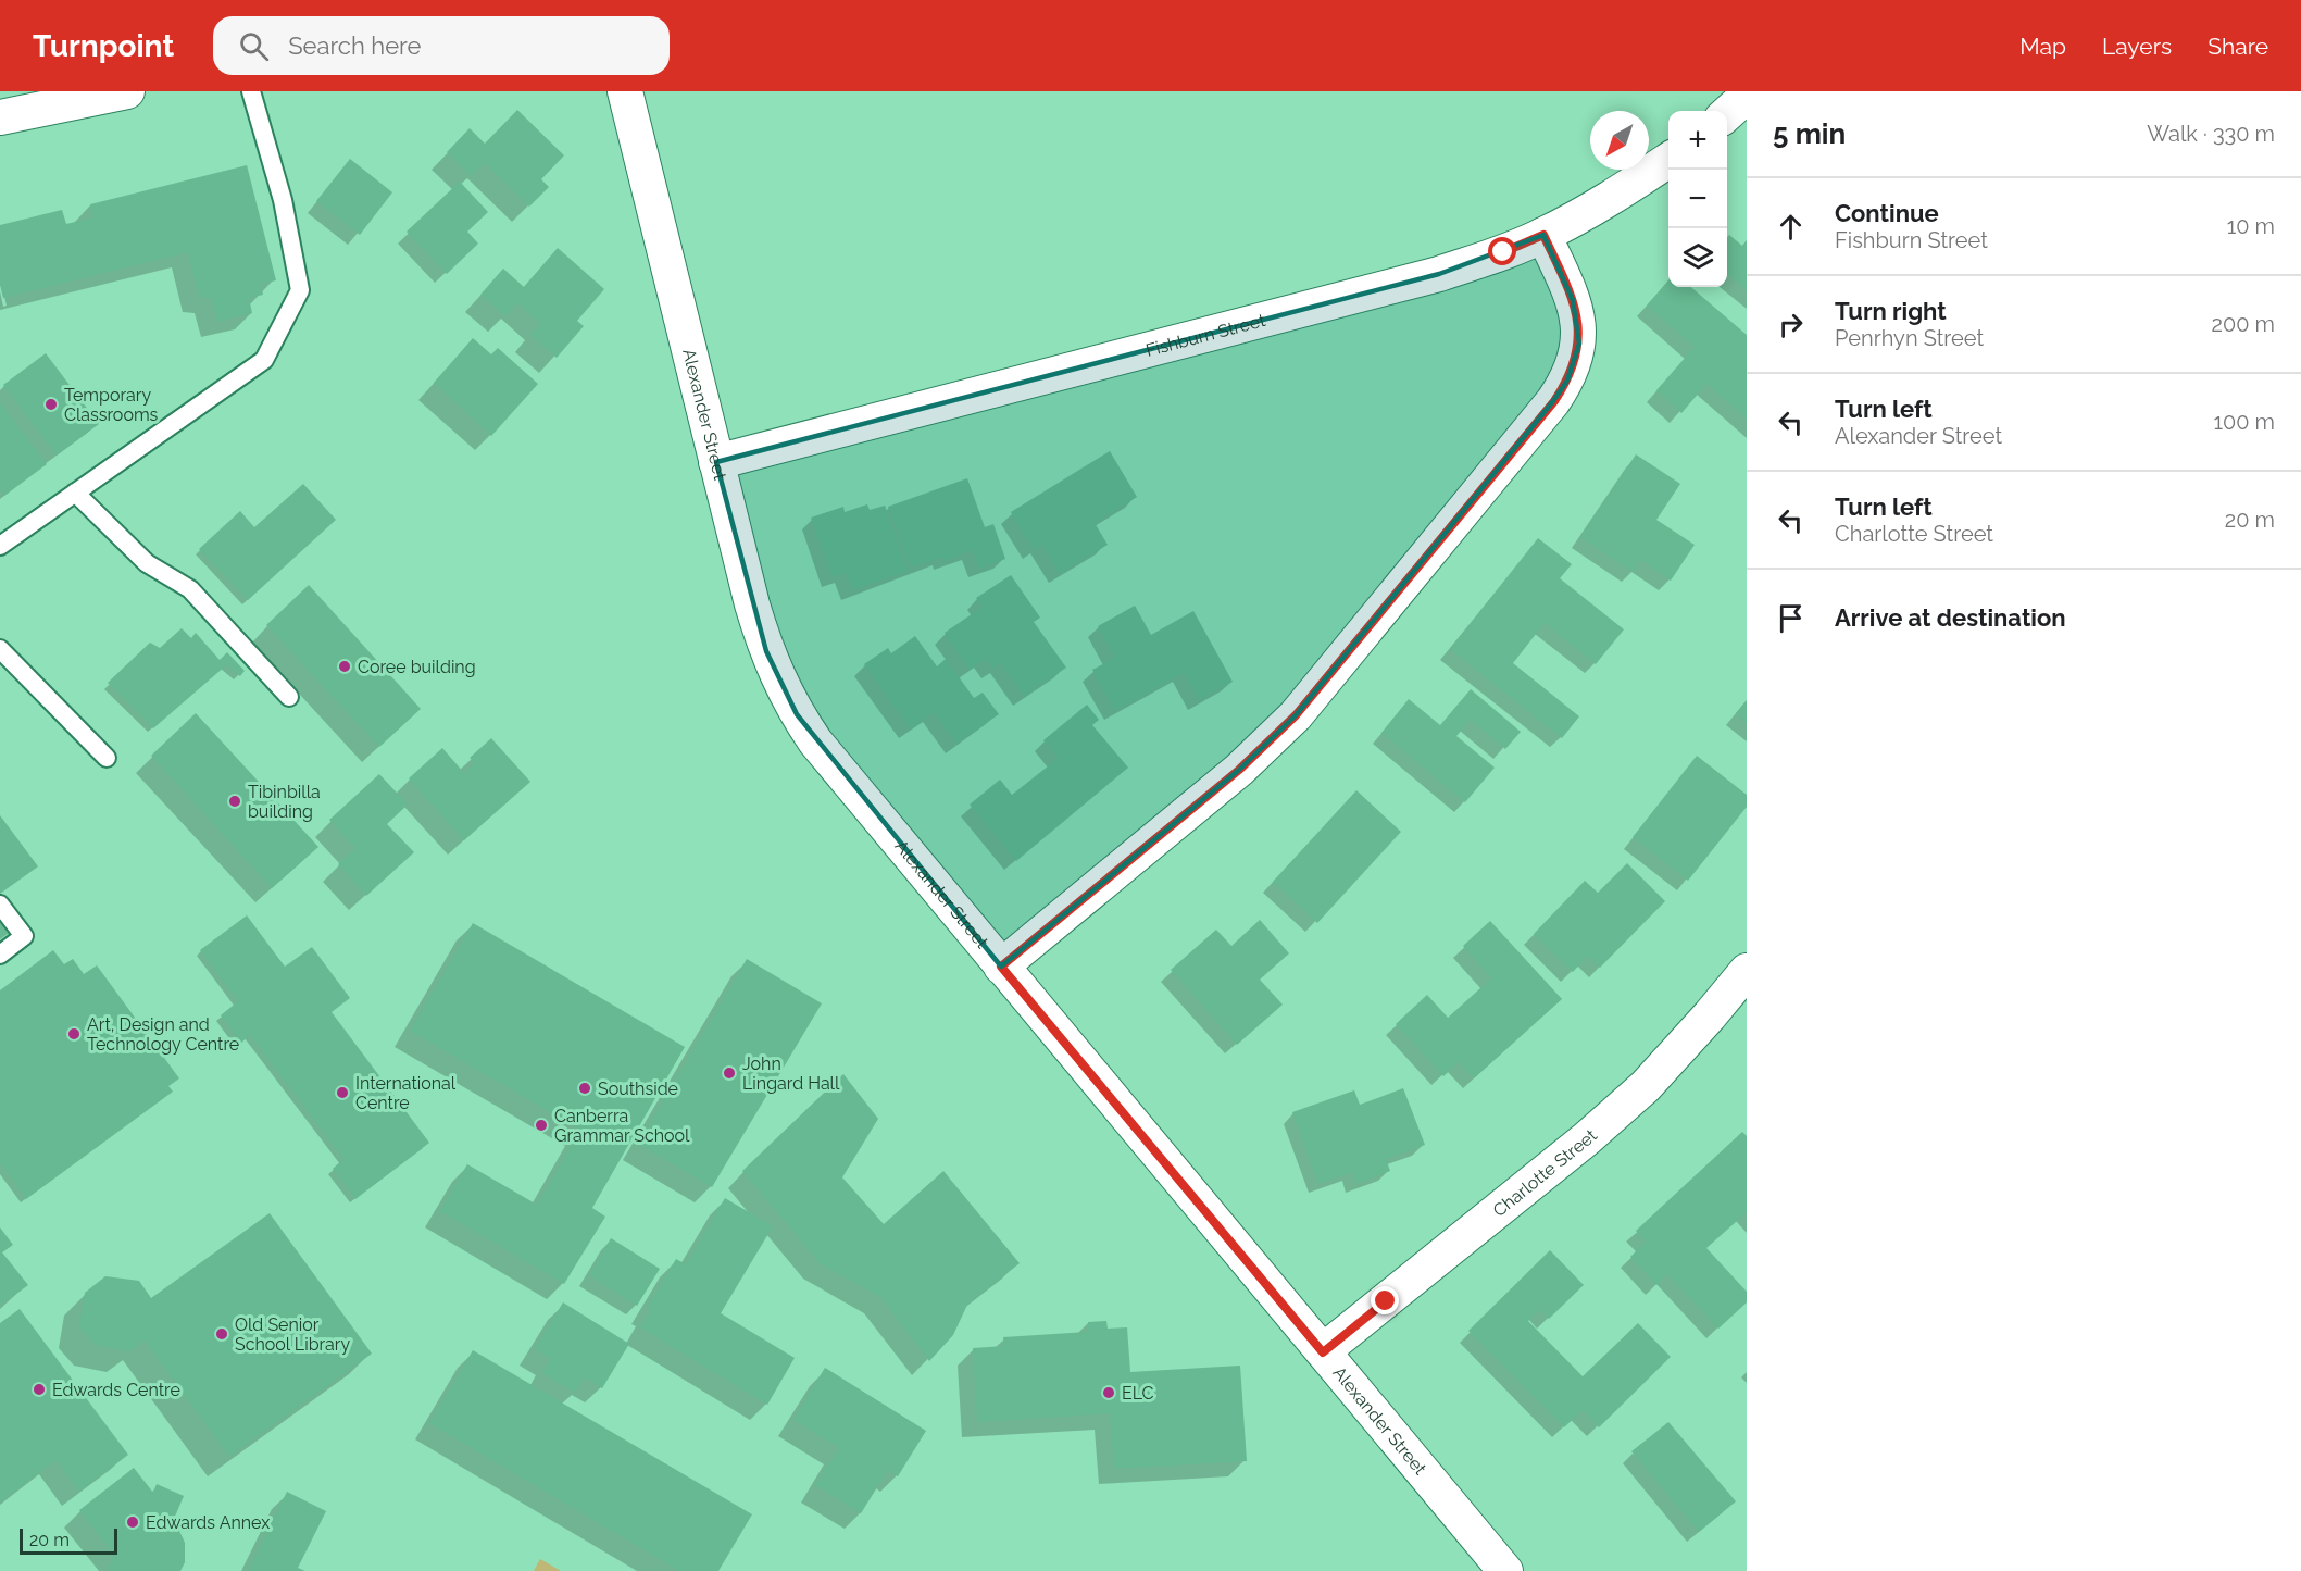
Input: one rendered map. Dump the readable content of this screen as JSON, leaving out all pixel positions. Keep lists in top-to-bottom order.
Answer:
{
  "streets": {
    "street": ["Fishburn Street", "Alexander Street", "Charlotte Street"]
  },
  "crossings": [
    ["Fishburn Street", "Alexander Street"],
    ["Alexander Street", "Charlotte Street"]
  ],
  "places": [
    "Temporary Classrooms",
    "Coree building",
    "Tibinbilla building",
    "Art, Design and Technology Centre",
    "John Lingard Hall",
    "Southside",
    "International Centre",
    "Canberra Grammar School",
    "Old Senior School Library",
    "Edwards Centre",
    "ELC",
    "Edwards Annex"
  ],
  "scale_bar": "20 m",
  "north": "bottom left",
  "page": {
    "header": "Turnpoint",
    "search": "Search here",
    "nav": ["Map", "Layers", "Share"],
    "heading": ["5 min", "Walk · 330 m"],
    "map_buttons": ["+", "−"],
    "list": [
      ["Continue", "Fishburn Street", "10 m"],
      ["Turn right", "Penrhyn Street", "200 m"],
      ["Turn left", "Alexander Street", "100 m"],
      ["Turn left", "Charlotte Street", "20 m"],
      "Arrive at destination"
    ],
    "scale": "20 m"
  }
}
